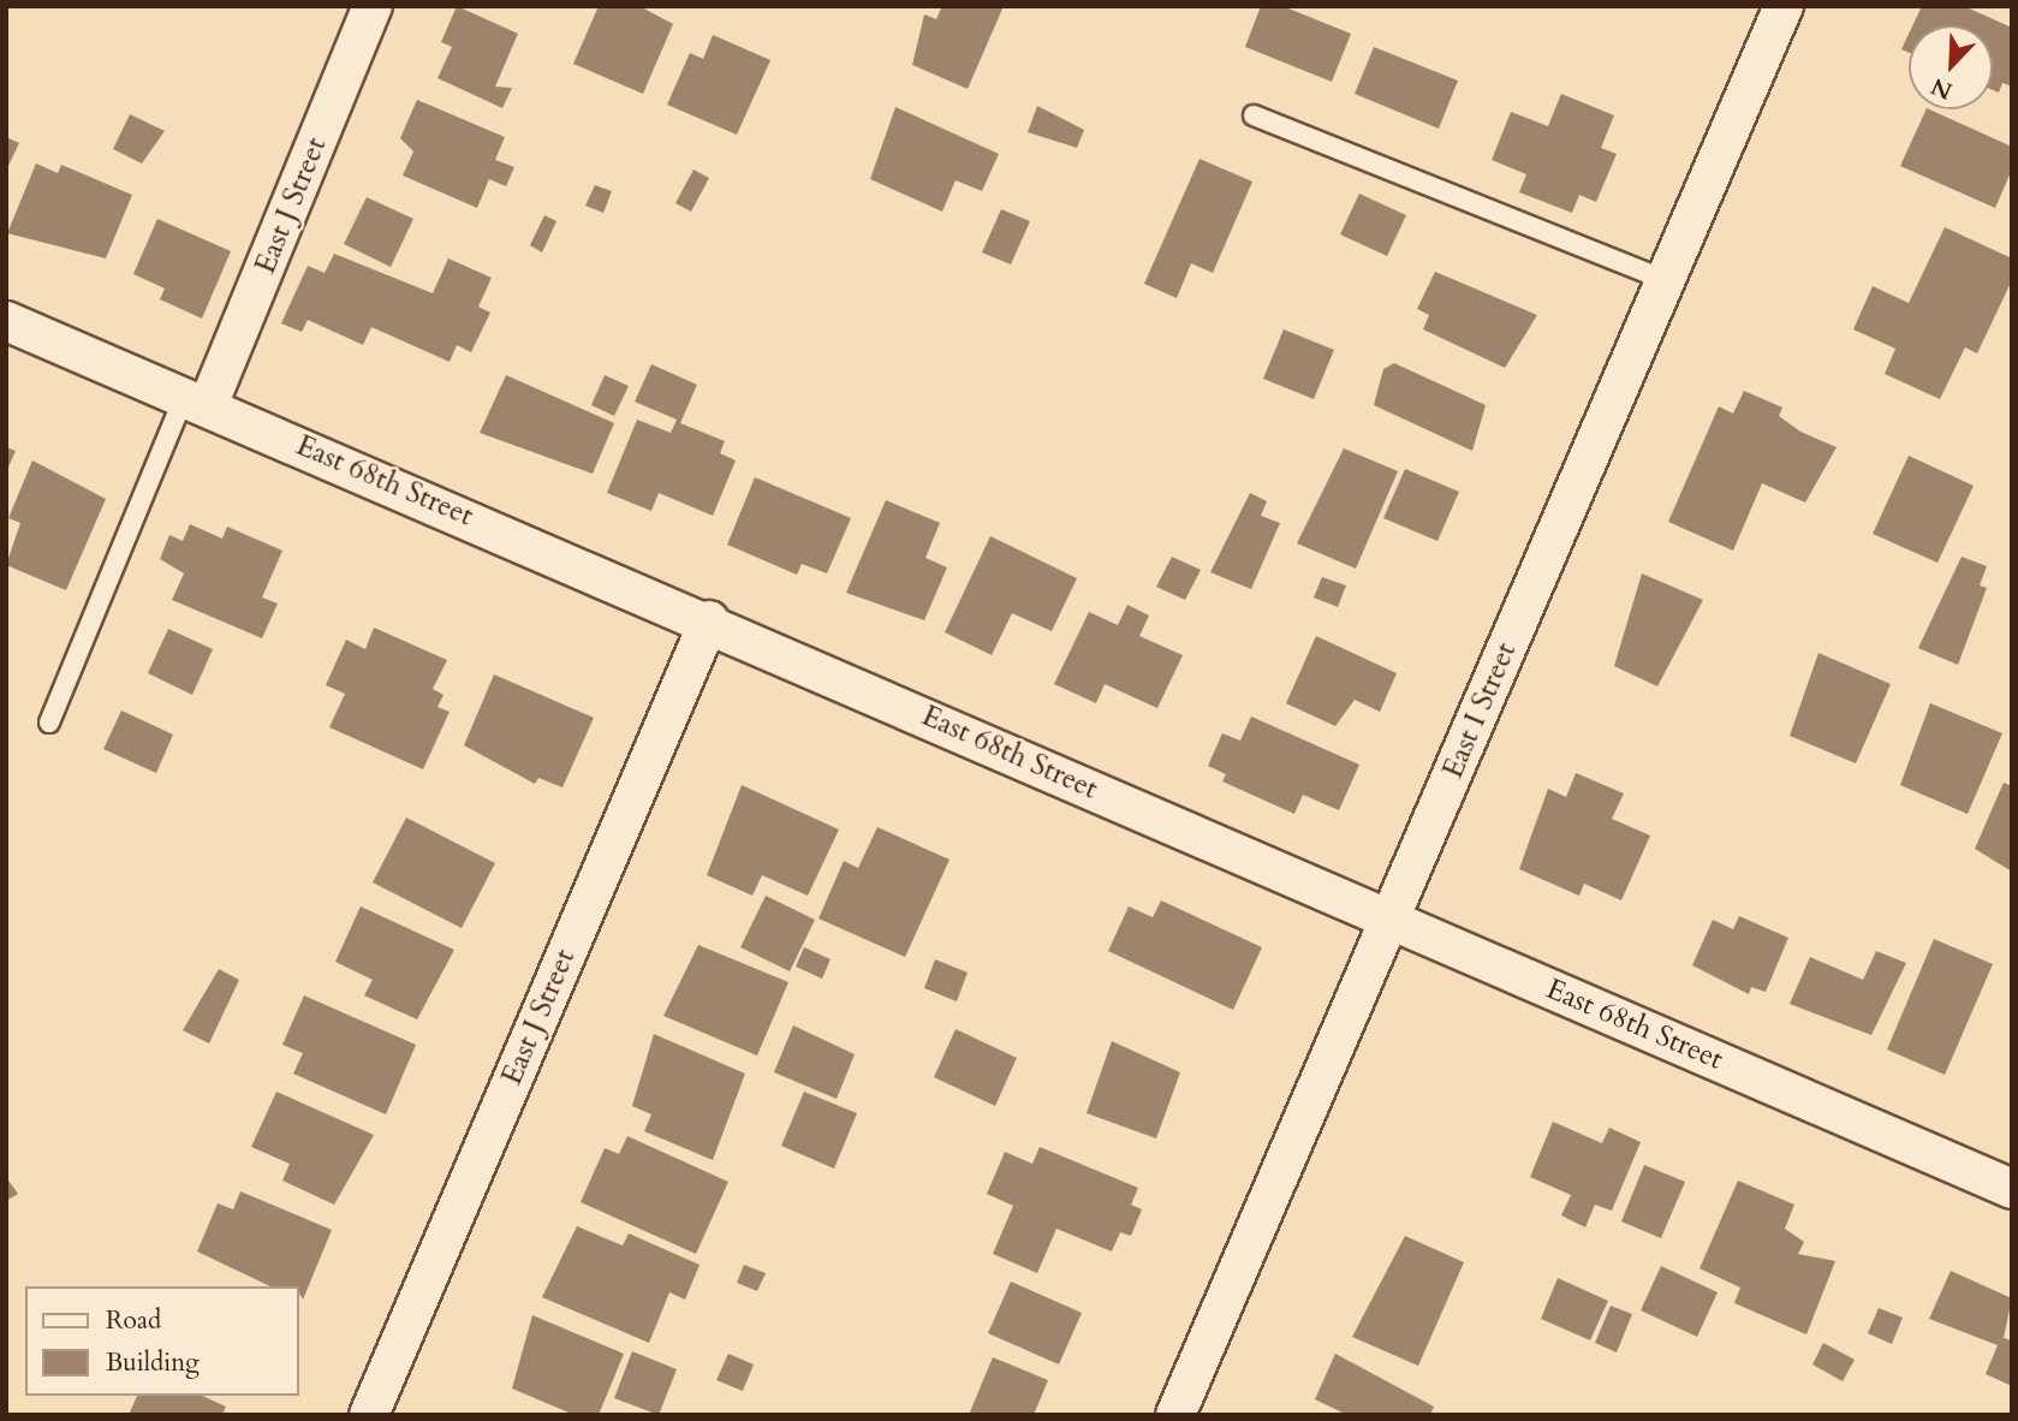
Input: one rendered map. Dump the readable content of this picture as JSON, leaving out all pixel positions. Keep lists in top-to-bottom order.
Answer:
{
  "streets": {
    "street": ["East J Street", "East 68th Street", "East I Street"]
  },
  "crossings": [
    ["East J Street", "East 68th Street"],
    ["East 68th Street", "East I Street"]
  ],
  "legend": ["Road", "Building"],
  "north": "bottom left"
}
